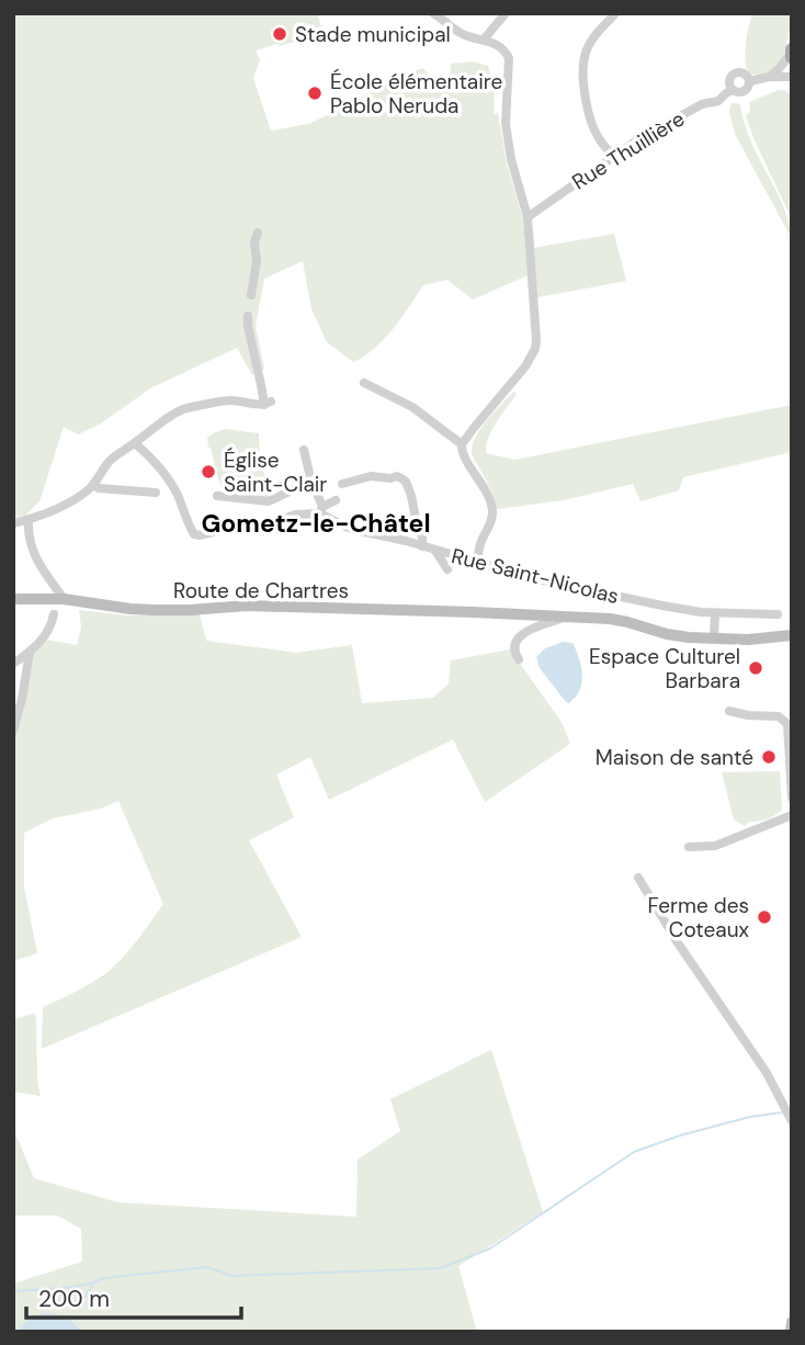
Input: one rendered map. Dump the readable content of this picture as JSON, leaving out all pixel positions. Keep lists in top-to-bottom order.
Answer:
{
  "streets": {
    "main road": ["Route de Chartres"],
    "street": ["Rue Thuillière", "Rue Saint-Nicolas"]
  },
  "districts": ["Gometz-le-Châtel"],
  "places": [
    "Stade municipal",
    "École élémentaire Pablo Neruda",
    "Église Saint-Clair",
    "Espace Culturel Barbara",
    "Maison de santé",
    "Ferme des Coteaux"
  ],
  "scale_bar": "200 m"
}
